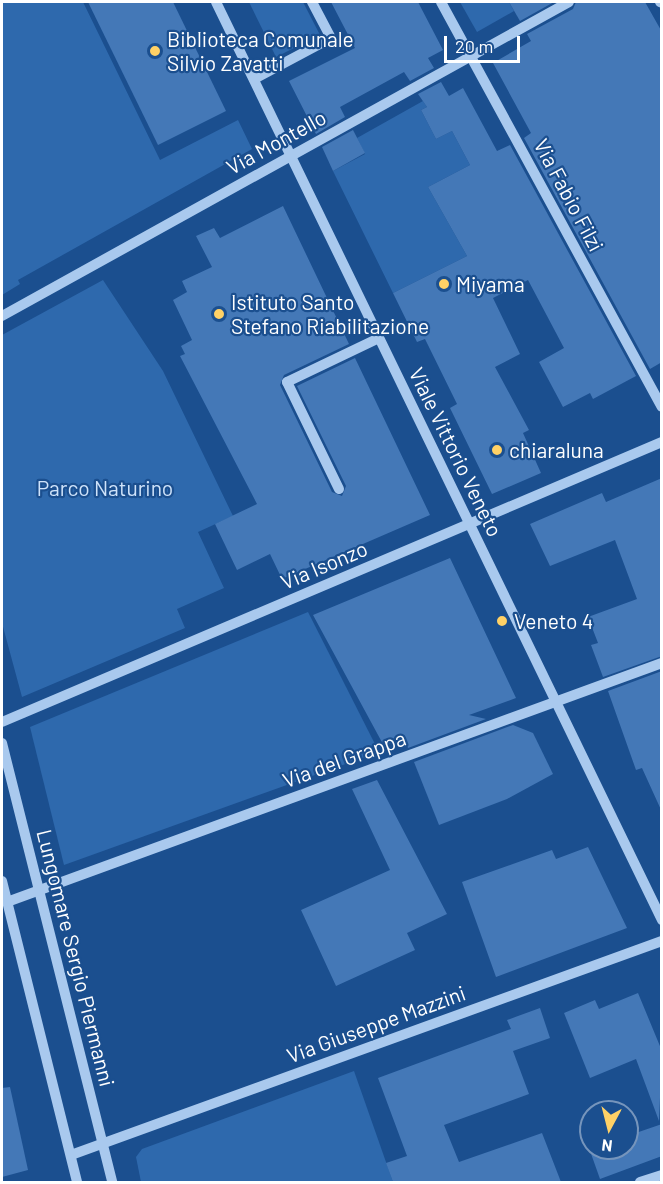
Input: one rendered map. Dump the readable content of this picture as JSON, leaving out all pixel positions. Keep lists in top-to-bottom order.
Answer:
{
  "streets": {
    "street": [
      "Via Montello",
      "Via Fabio Filzi",
      "Viale Vittorio Veneto",
      "Via Isonzo",
      "Via del Grappa",
      "Lungomare Sergio Piermanni",
      "Via Giuseppe Mazzini"
    ]
  },
  "crossings": [
    ["Via Montello", "Via Fabio Filzi"],
    ["Via Montello", "Viale Vittorio Veneto"],
    ["Viale Vittorio Veneto", "Via Isonzo"],
    ["Viale Vittorio Veneto", "Via del Grappa"],
    ["Via del Grappa", "Lungomare Sergio Piermanni"],
    ["Lungomare Sergio Piermanni", "Via Giuseppe Mazzini"]
  ],
  "parks": ["Parco Naturino"],
  "places": [
    "Biblioteca Comunale Silvio Zavatti",
    "Miyama",
    "Istituto Santo Stefano Riabilitazione",
    "chiaraluna",
    "Veneto 4"
  ],
  "scale_bar": "20 m",
  "north": "bottom"
}
